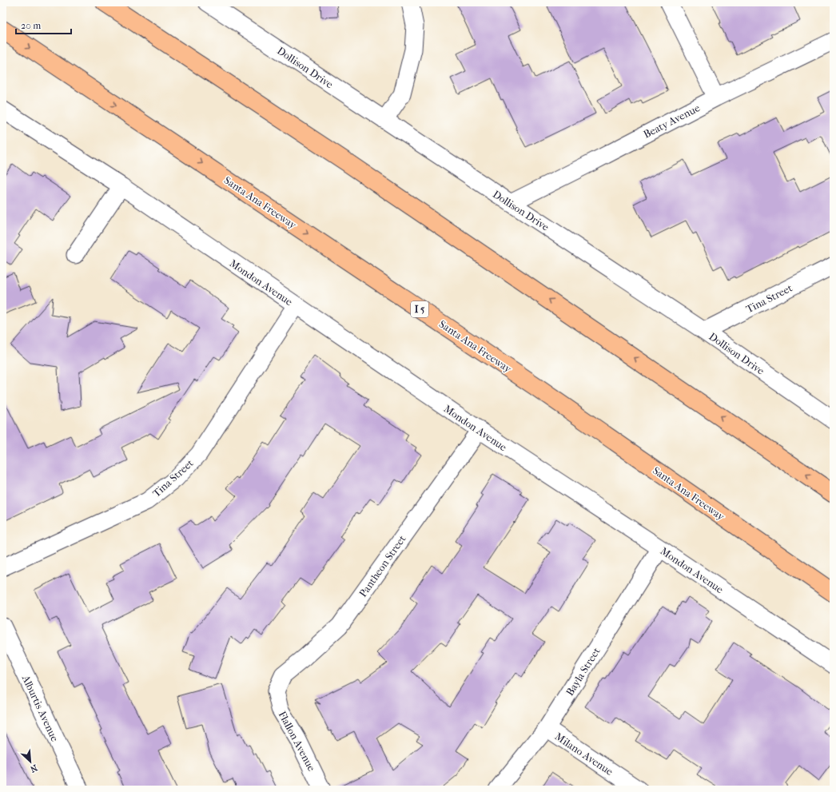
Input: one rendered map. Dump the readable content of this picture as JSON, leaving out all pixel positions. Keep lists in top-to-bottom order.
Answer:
{
  "streets": {
    "highway": ["Santa Ana Freeway", "I 5"],
    "street": [
      "Dollison Drive",
      "Beaty Avenue",
      "Mondon Avenue",
      "Tina Street",
      "Pantheon Street",
      "Bayla Street",
      "Alburtis Avenue",
      "Flallon Avenue",
      "Milano Avenue"
    ]
  },
  "crossings": [
    ["Dollison Drive", "Beaty Avenue"],
    ["Dollison Drive", "Tina Street"],
    ["Mondon Avenue", "Tina Street"],
    ["Mondon Avenue", "Pantheon Street"],
    ["Mondon Avenue", "Bayla Street"],
    ["Pantheon Street", "Flallon Avenue"],
    ["Bayla Street", "Milano Avenue"]
  ],
  "scale_bar": "20 m",
  "north": "bottom right"
}
